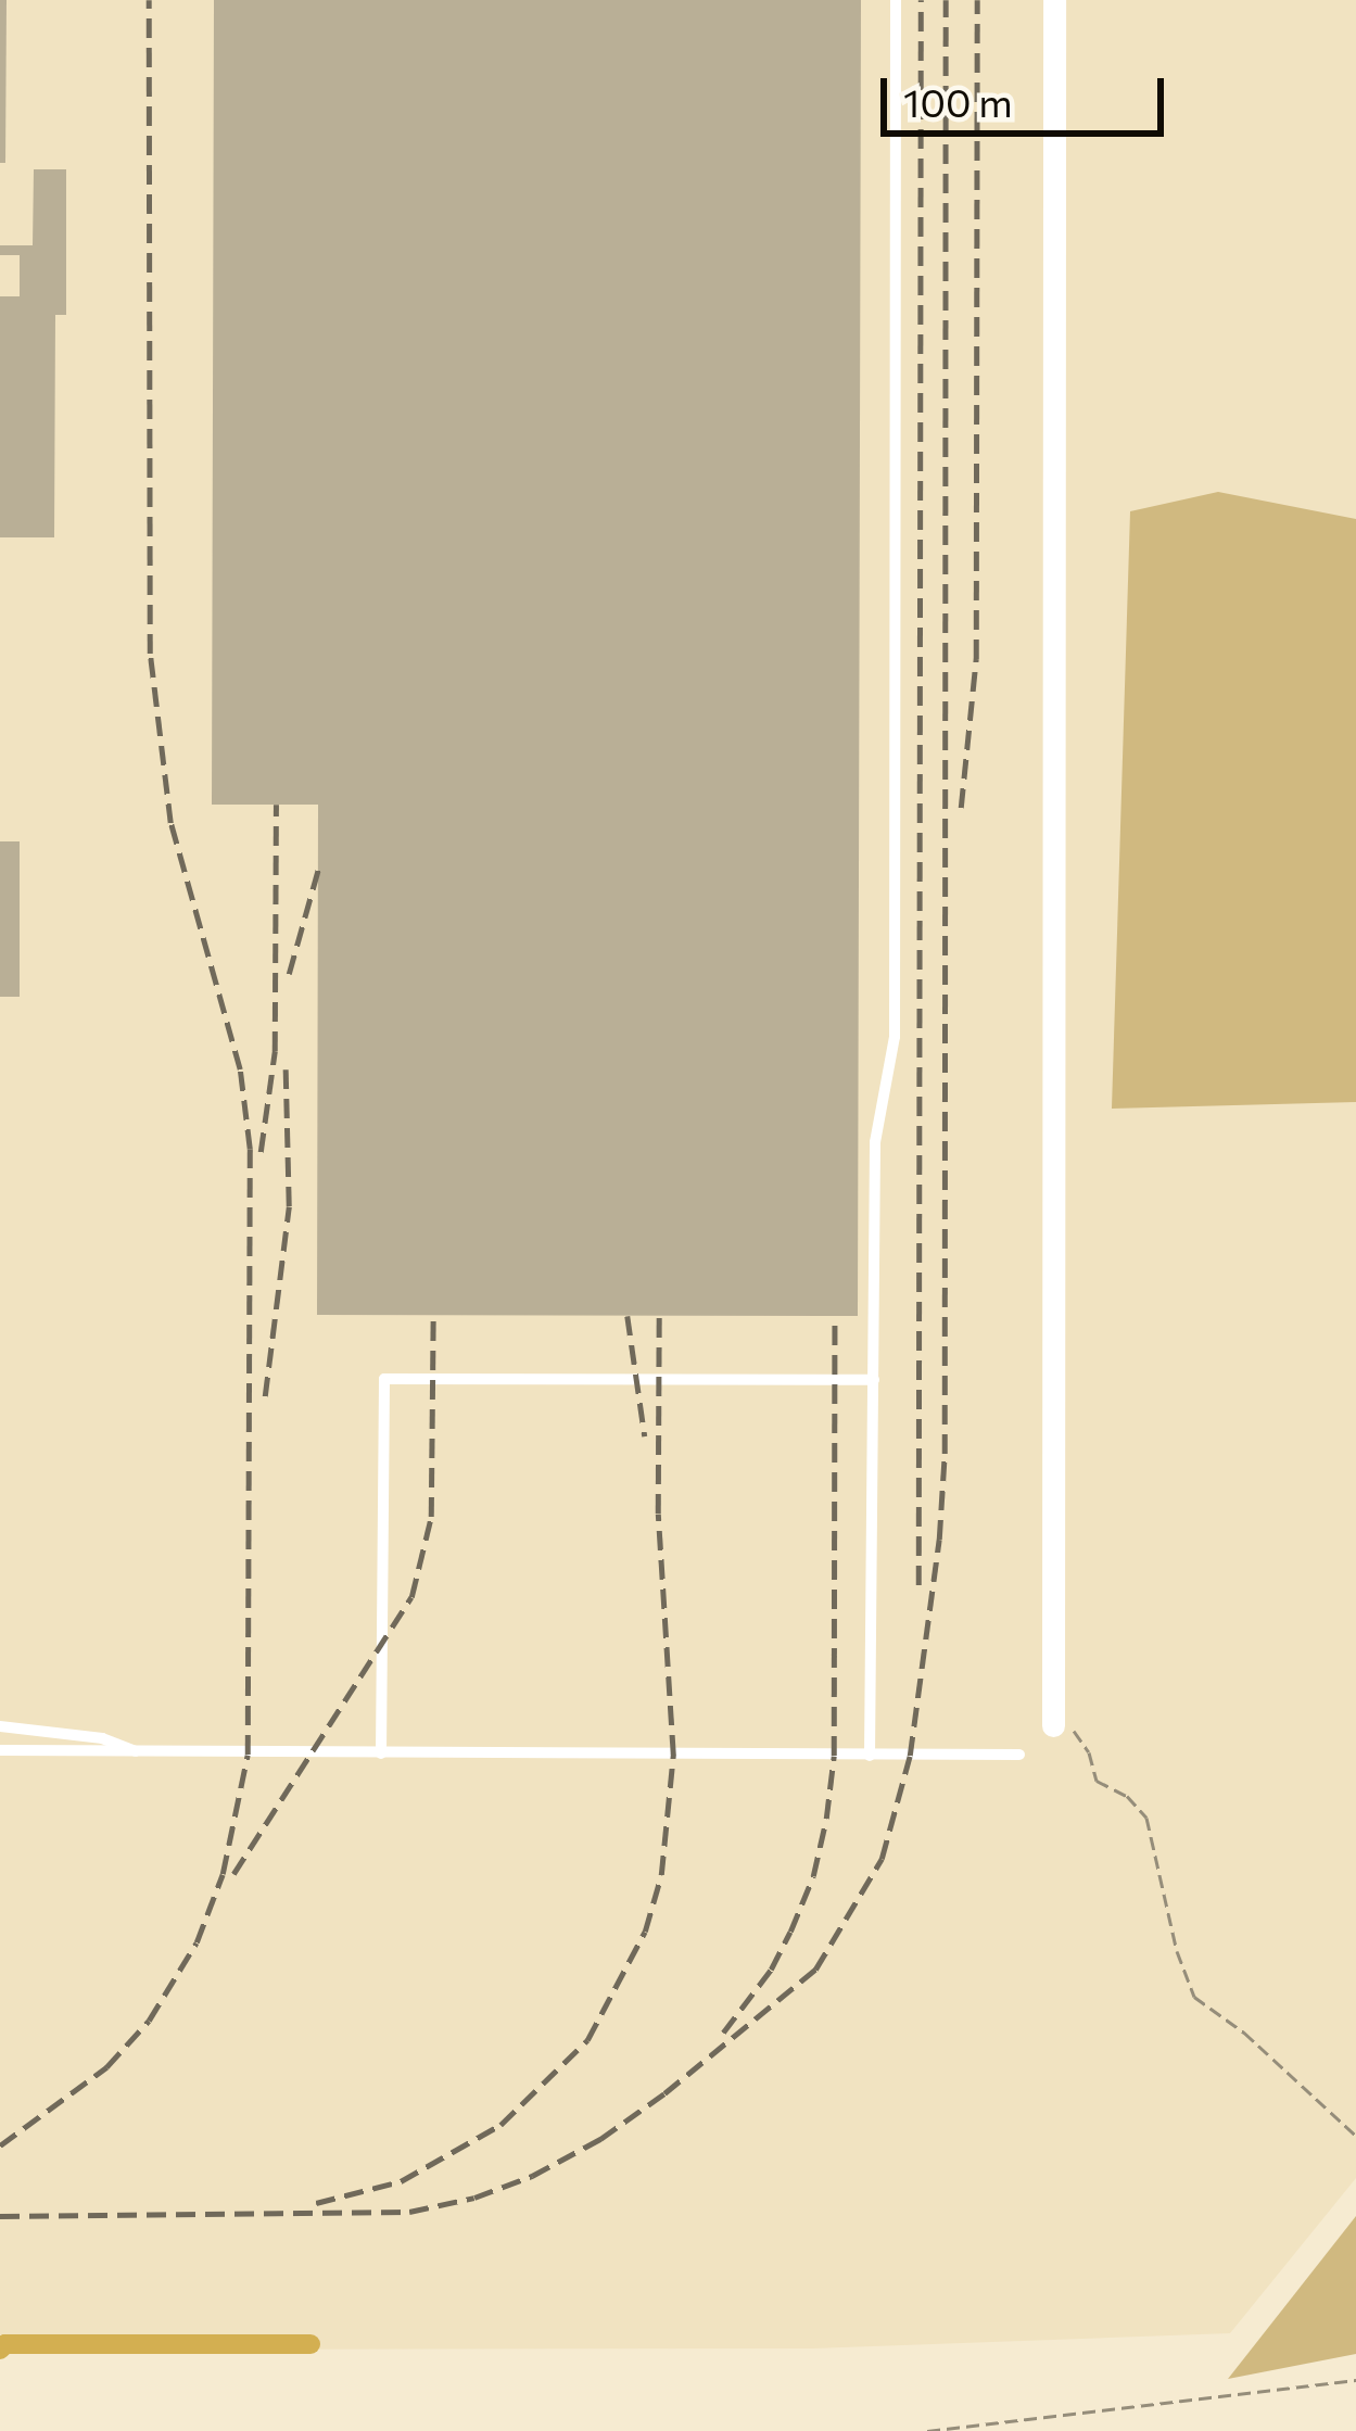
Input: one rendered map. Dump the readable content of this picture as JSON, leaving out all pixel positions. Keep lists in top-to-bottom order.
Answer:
{
  "scale_bar": "100 m"
}
